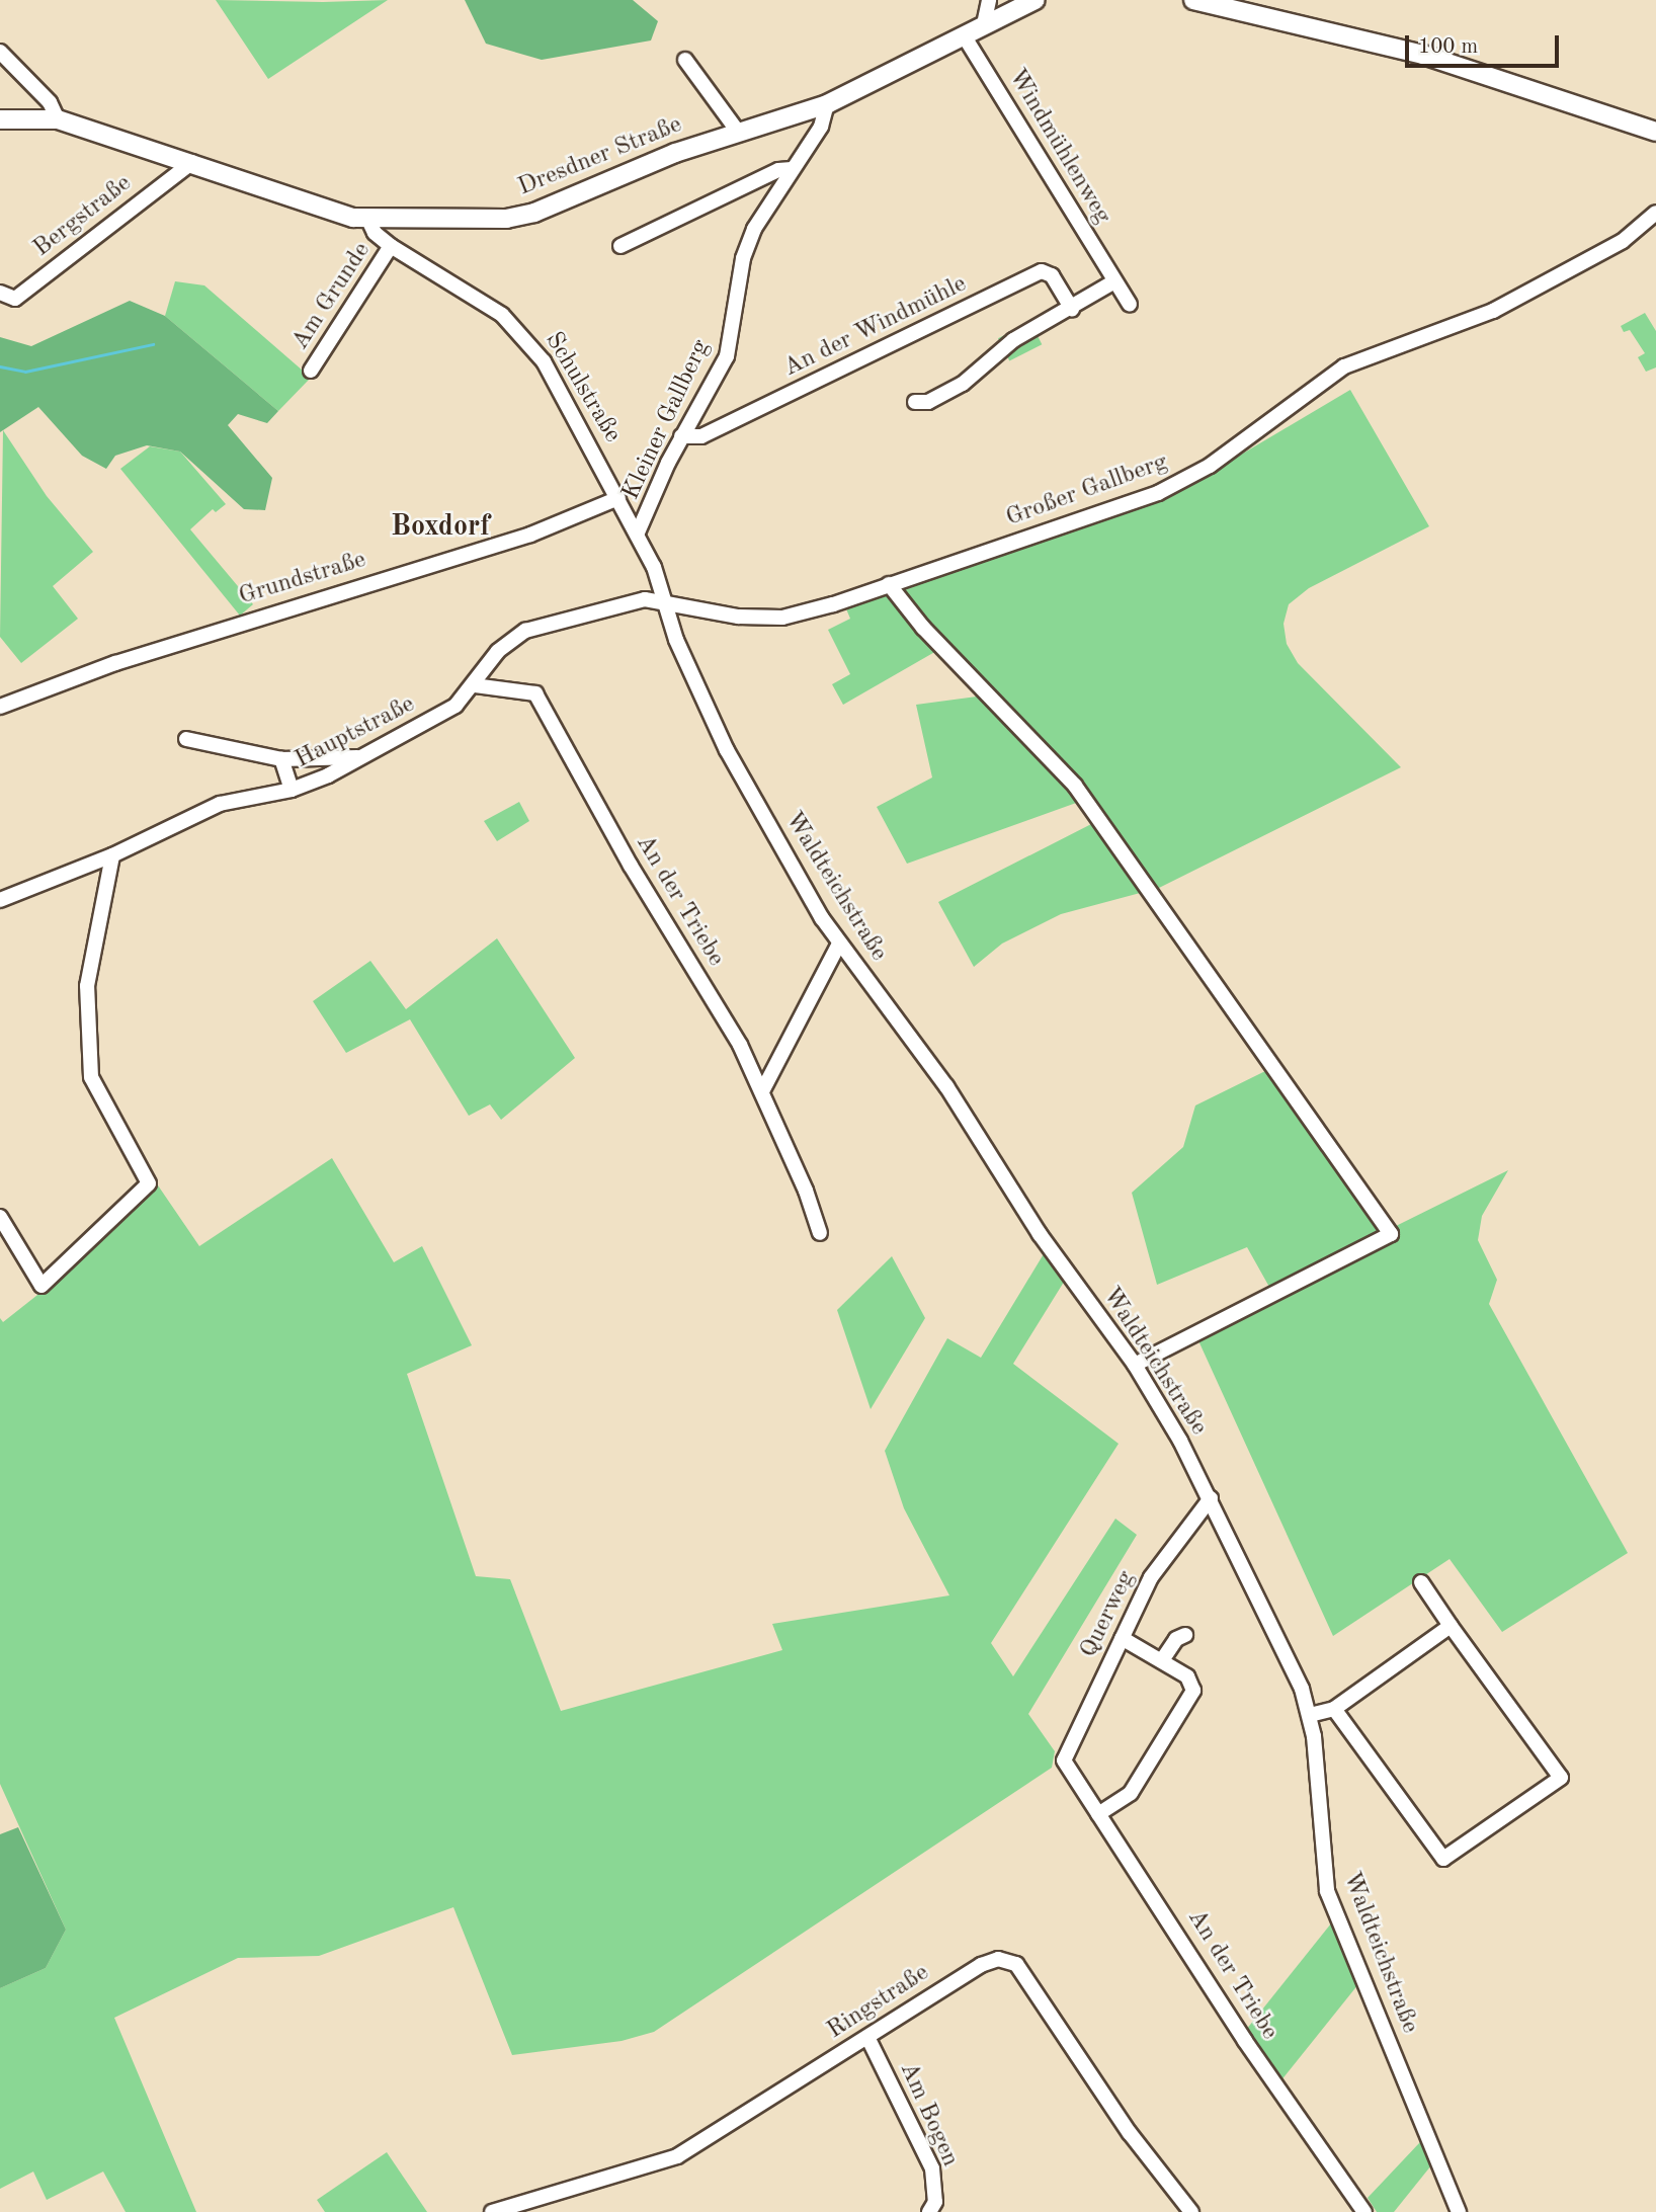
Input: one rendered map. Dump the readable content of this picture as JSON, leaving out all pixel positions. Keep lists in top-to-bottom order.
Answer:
{
  "streets": {
    "main road": ["Dresdner Straße"],
    "street": [
      "Windmühlenweg",
      "Bergstraße",
      "Am Grunde",
      "An der Windmühle",
      "Schulstraße",
      "Kleiner Gallberg",
      "Großer Gallberg",
      "Grundstraße",
      "Hauptstraße",
      "Waldteichstraße",
      "An der Triebe",
      "Querweg",
      "Ringstraße",
      "Am Bogen"
    ]
  },
  "crossings": [
    ["Windmühlenweg", "Dresdner Straße"],
    ["Dresdner Straße", "Bergstraße"],
    ["Dresdner Straße", "Schulstraße"],
    ["Dresdner Straße", "Kleiner Gallberg"],
    ["Am Grunde", "Schulstraße"],
    ["An der Windmühle", "Kleiner Gallberg"],
    ["Schulstraße", "Kleiner Gallberg"],
    ["Schulstraße", "Großer Gallberg"],
    ["Schulstraße", "Grundstraße"],
    ["Schulstraße", "Hauptstraße"],
    ["Schulstraße", "Waldteichstraße"],
    ["Großer Gallberg", "Hauptstraße"],
    ["Großer Gallberg", "Waldteichstraße"],
    ["Hauptstraße", "Waldteichstraße"],
    ["Hauptstraße", "An der Triebe"],
    ["Waldteichstraße", "Querweg"],
    ["An der Triebe", "Querweg"],
    ["Ringstraße", "Am Bogen"]
  ],
  "districts": ["Boxdorf"],
  "scale_bar": "100 m"
}
